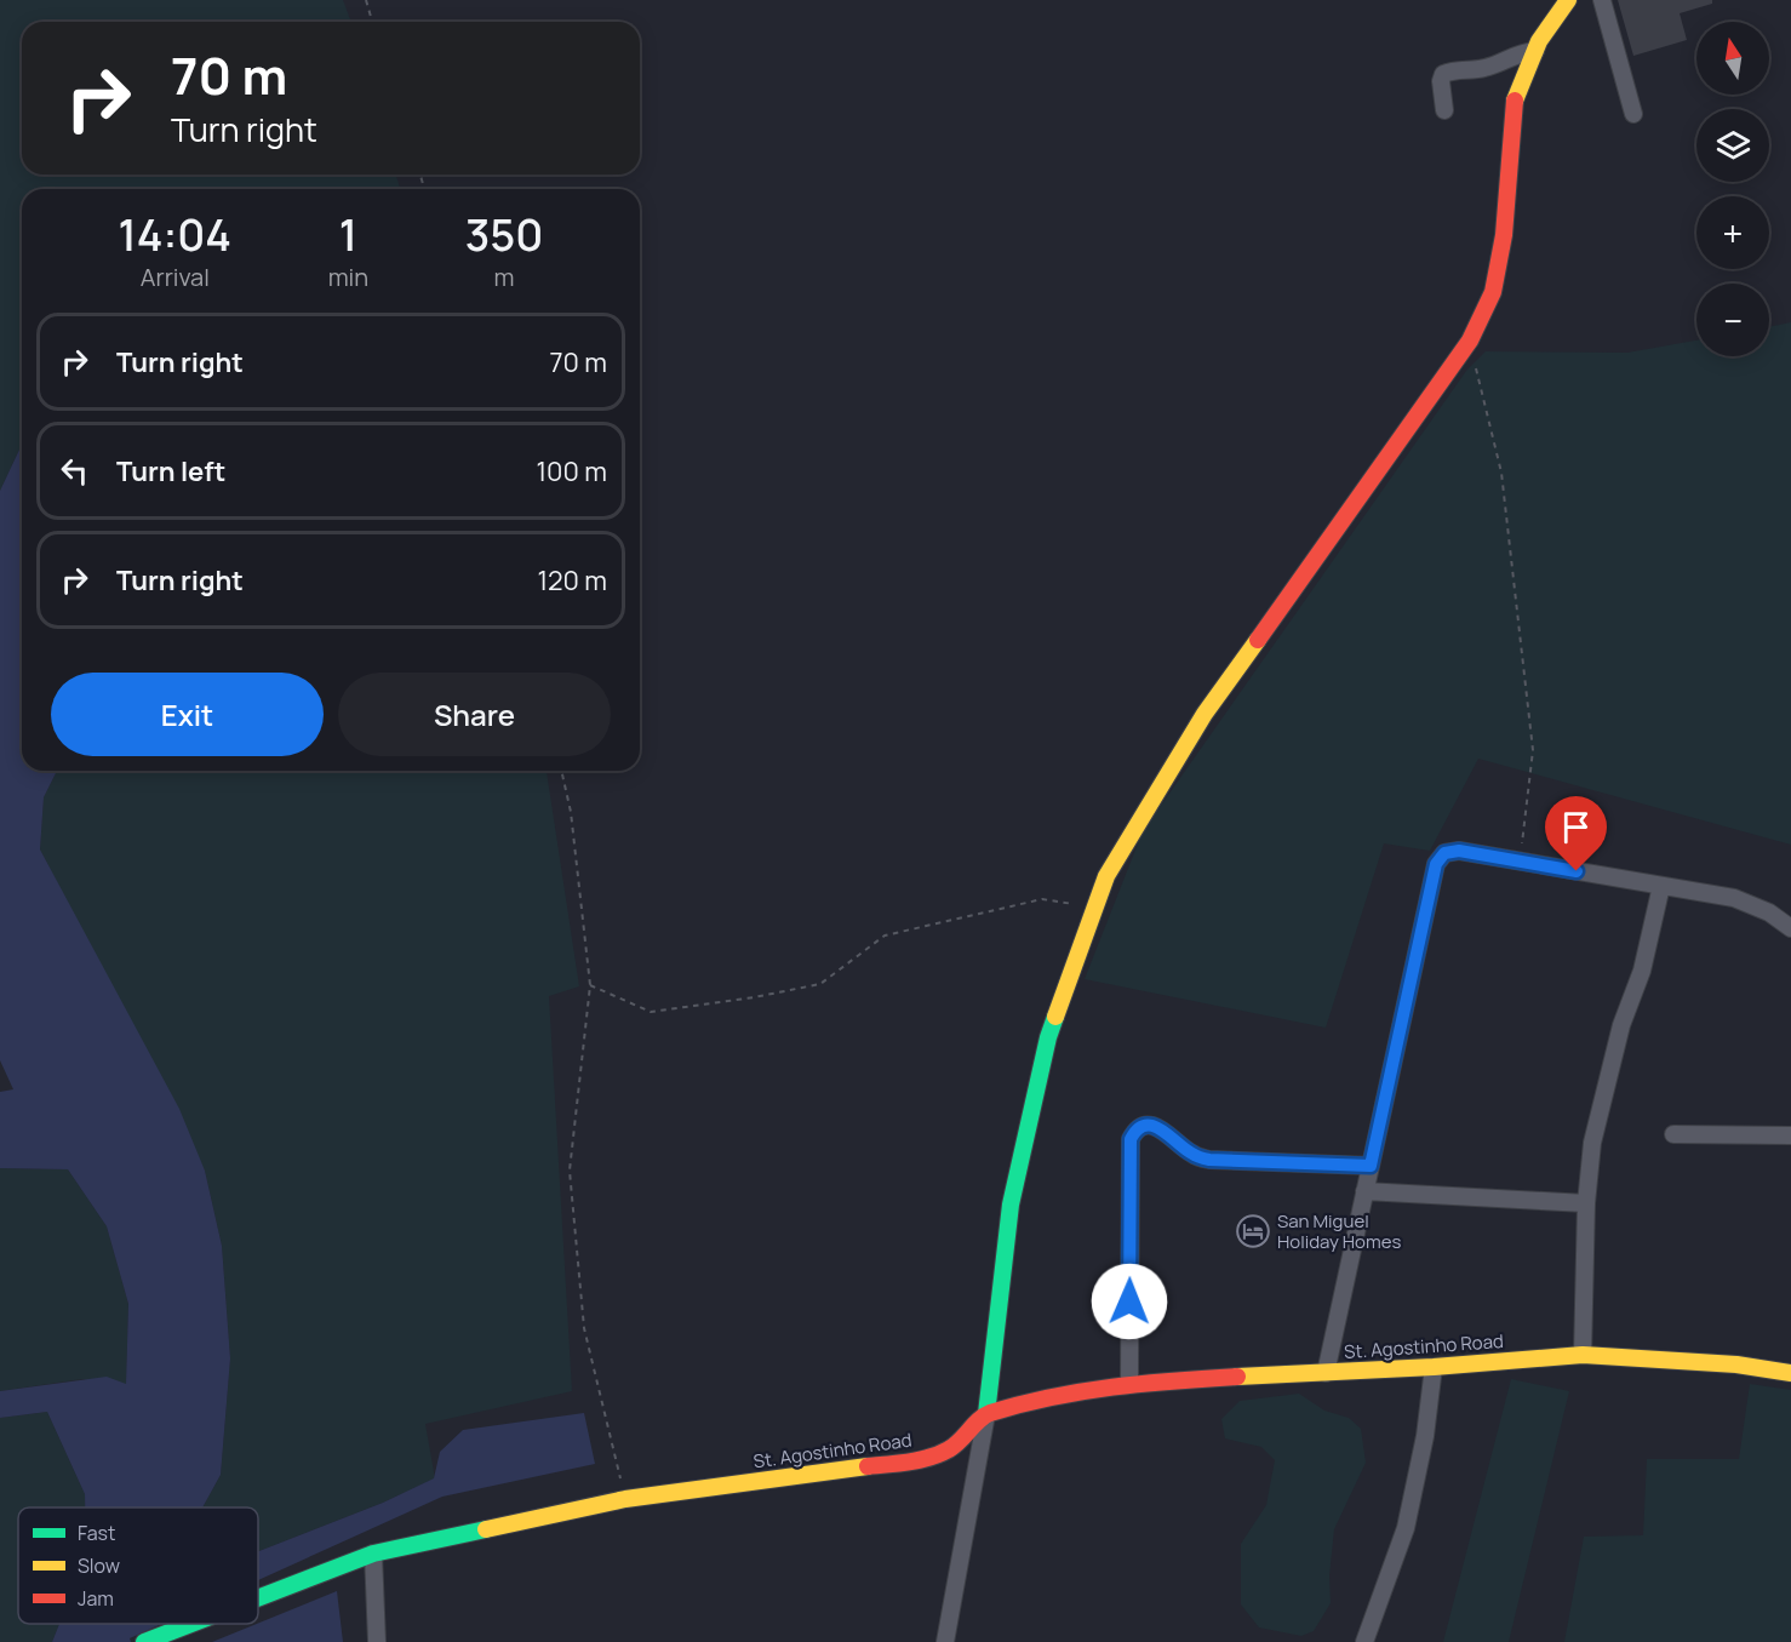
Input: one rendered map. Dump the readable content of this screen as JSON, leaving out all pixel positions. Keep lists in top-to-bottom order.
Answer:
{
  "streets": {
    "main road": ["St. Agostinho Road"]
  },
  "places": {
    "hotel": ["San Miguel Holiday Homes"]
  },
  "legend": ["Fast", "Slow", "Jam"],
  "north": "top",
  "page": {
    "map_buttons": ["+", "−"],
    "turn": ["70 m", "Turn right"],
    "eta": [
      "14:04",
      "Arrival",
      "1",
      "min",
      "350",
      "m"
    ],
    "list": [
      {
        "name": "Turn right",
        "value": "70 m"
      },
      {
        "name": "Turn left",
        "value": "100 m"
      },
      {
        "name": "Turn right",
        "value": "120 m"
      }
    ],
    "buttons": ["Exit", "Share"]
  }
}
